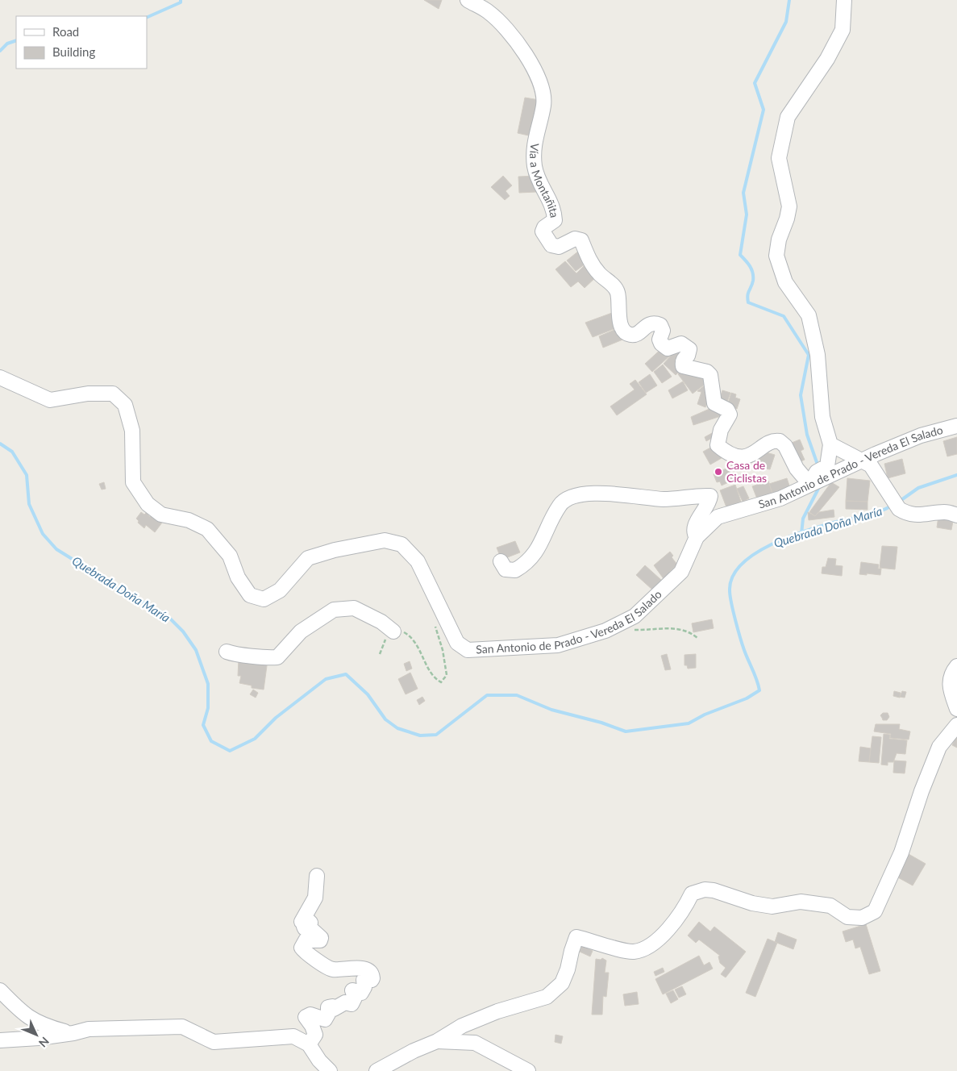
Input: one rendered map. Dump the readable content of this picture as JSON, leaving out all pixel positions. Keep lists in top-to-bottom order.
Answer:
{
  "streets": {
    "street": ["Vía a Montañita", "San Antonio de Prado - Vereda El Salado"]
  },
  "crossings": [
    ["Vía a Montañita", "San Antonio de Prado - Vereda El Salado"]
  ],
  "water": ["Quebrada Doña María"],
  "places": ["Casa de Ciclistas"],
  "legend": ["Road", "Building"],
  "north": "bottom right"
}
